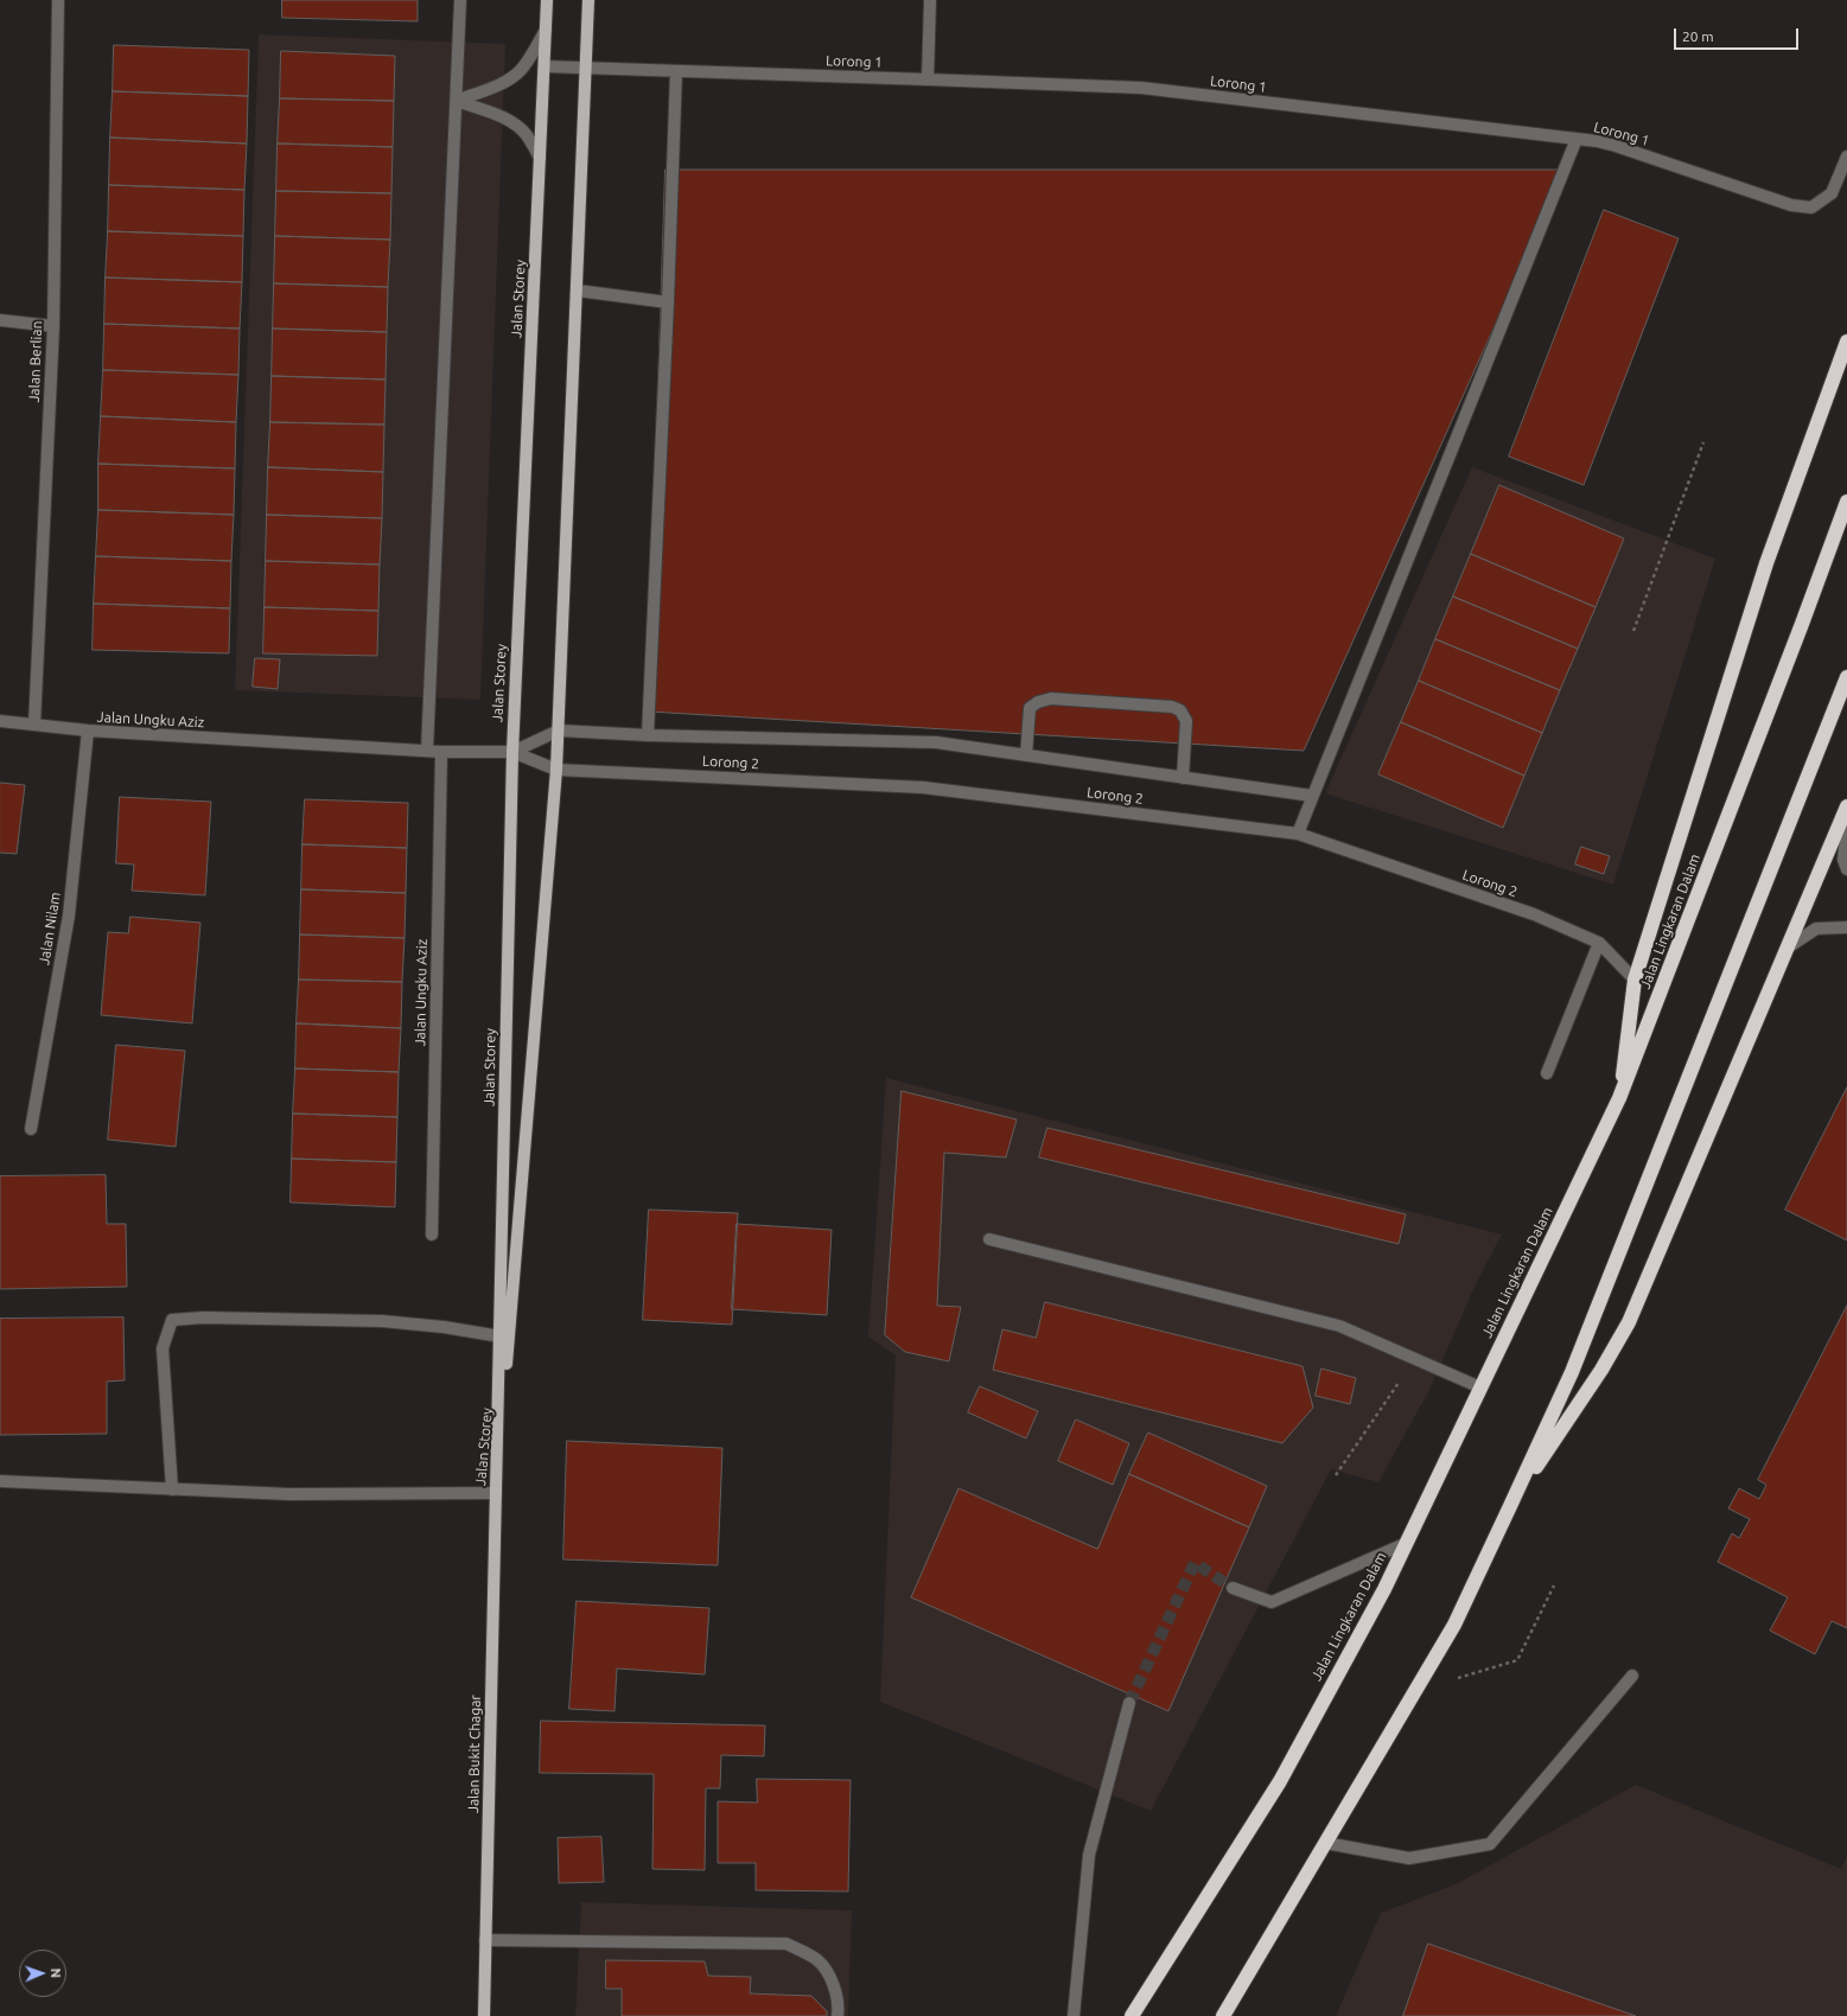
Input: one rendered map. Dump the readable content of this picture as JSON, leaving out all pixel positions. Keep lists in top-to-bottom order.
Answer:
{
  "streets": {
    "highway": ["Jalan Lingkaran Dalam"],
    "main road": ["Jalan Storey", "Jalan Bukit Chagar"],
    "street": [
      "Lorong 1",
      "Jalan Berlian",
      "Jalan Ungku Aziz",
      "Lorong 2",
      "Jalan Nilam"
    ]
  },
  "crossings": [
    ["Lorong 1", "Jalan Storey"],
    ["Jalan Storey", "Jalan Ungku Aziz"],
    ["Jalan Storey", "Lorong 2"],
    ["Jalan Storey", "Jalan Bukit Chagar"],
    ["Jalan Berlian", "Jalan Ungku Aziz"],
    ["Jalan Ungku Aziz", "Lorong 2"],
    ["Jalan Ungku Aziz", "Jalan Nilam"]
  ],
  "scale_bar": "20 m",
  "north": "right"
}
